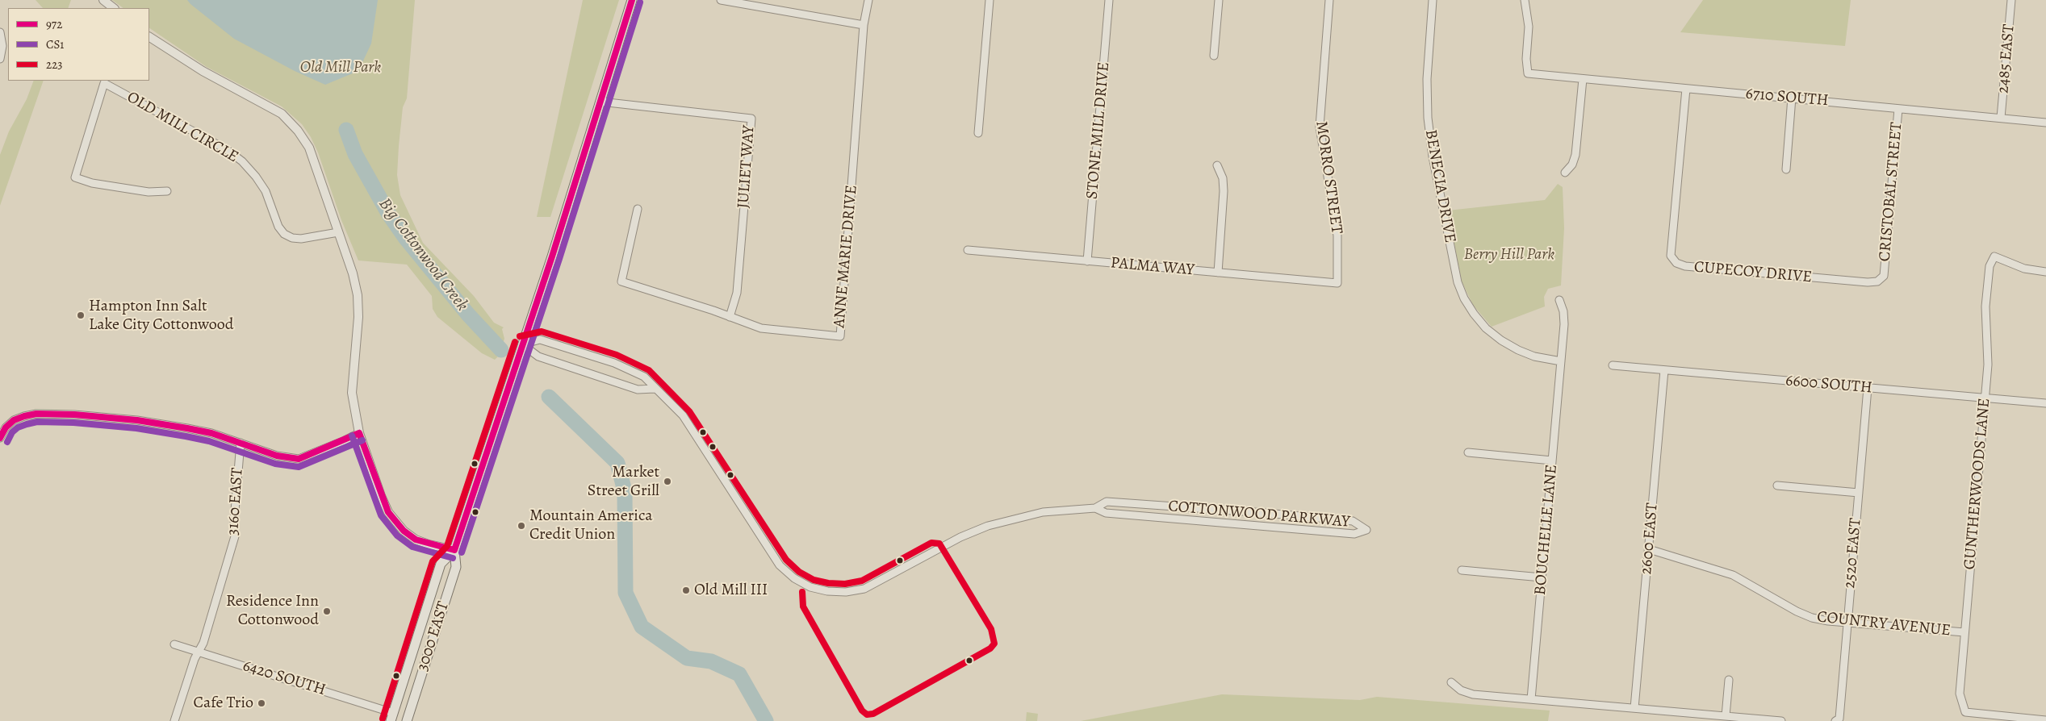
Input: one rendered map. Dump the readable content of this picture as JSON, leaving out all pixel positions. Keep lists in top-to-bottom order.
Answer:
{
  "streets": {
    "main road": ["3000 EAST"],
    "street": [
      "2485 EAST",
      "6710 SOUTH",
      "OLD MILL CIRCLE",
      "STONE MILL DRIVE",
      "JULIET WAY",
      "MORRO STREET",
      "BENECIA DRIVE",
      "CRISTOBAL STREET",
      "ANNE MARIE DRIVE",
      "PALMA WAY",
      "CUPECOY DRIVE",
      "6600 SOUTH",
      "GUNTHERWOODS LANE",
      "3160 EAST",
      "COTTONWOOD PARKWAY",
      "BOUCHELLE LANE",
      "2600 EAST",
      "2520 EAST",
      "COUNTRY AVENUE",
      "6420 SOUTH"
    ]
  },
  "crossings": [
    ["2485 EAST", "6710 SOUTH"],
    ["6710 SOUTH", "CRISTOBAL STREET"],
    ["6710 SOUTH", "CUPECOY DRIVE"],
    ["STONE MILL DRIVE", "PALMA WAY"],
    ["JULIET WAY", "ANNE MARIE DRIVE"],
    ["JULIET WAY", "3000 EAST"],
    ["MORRO STREET", "PALMA WAY"],
    ["BENECIA DRIVE", "BOUCHELLE LANE"],
    ["CRISTOBAL STREET", "CUPECOY DRIVE"],
    ["6600 SOUTH", "GUNTHERWOODS LANE"],
    ["6600 SOUTH", "2600 EAST"],
    ["6600 SOUTH", "2520 EAST"],
    ["GUNTHERWOODS LANE", "COUNTRY AVENUE"],
    ["3160 EAST", "6420 SOUTH"],
    ["COTTONWOOD PARKWAY", "3000 EAST"],
    ["2600 EAST", "COUNTRY AVENUE"],
    ["2520 EAST", "COUNTRY AVENUE"],
    ["3000 EAST", "6420 SOUTH"]
  ],
  "water": ["Big Cottonwood Creek"],
  "parks": ["Old Mill Park", "Berry Hill Park"],
  "places": [
    "Hampton Inn Salt Lake City Cottonwood",
    "Market Street Grill",
    "Mountain America Credit Union",
    "Old Mill III",
    "Residence Inn Cottonwood",
    "Cafe Trio"
  ],
  "lines": ["transit line 972", "transit line CS1", "transit line 223"],
  "legend": ["972", "CS1", "223"]
}
